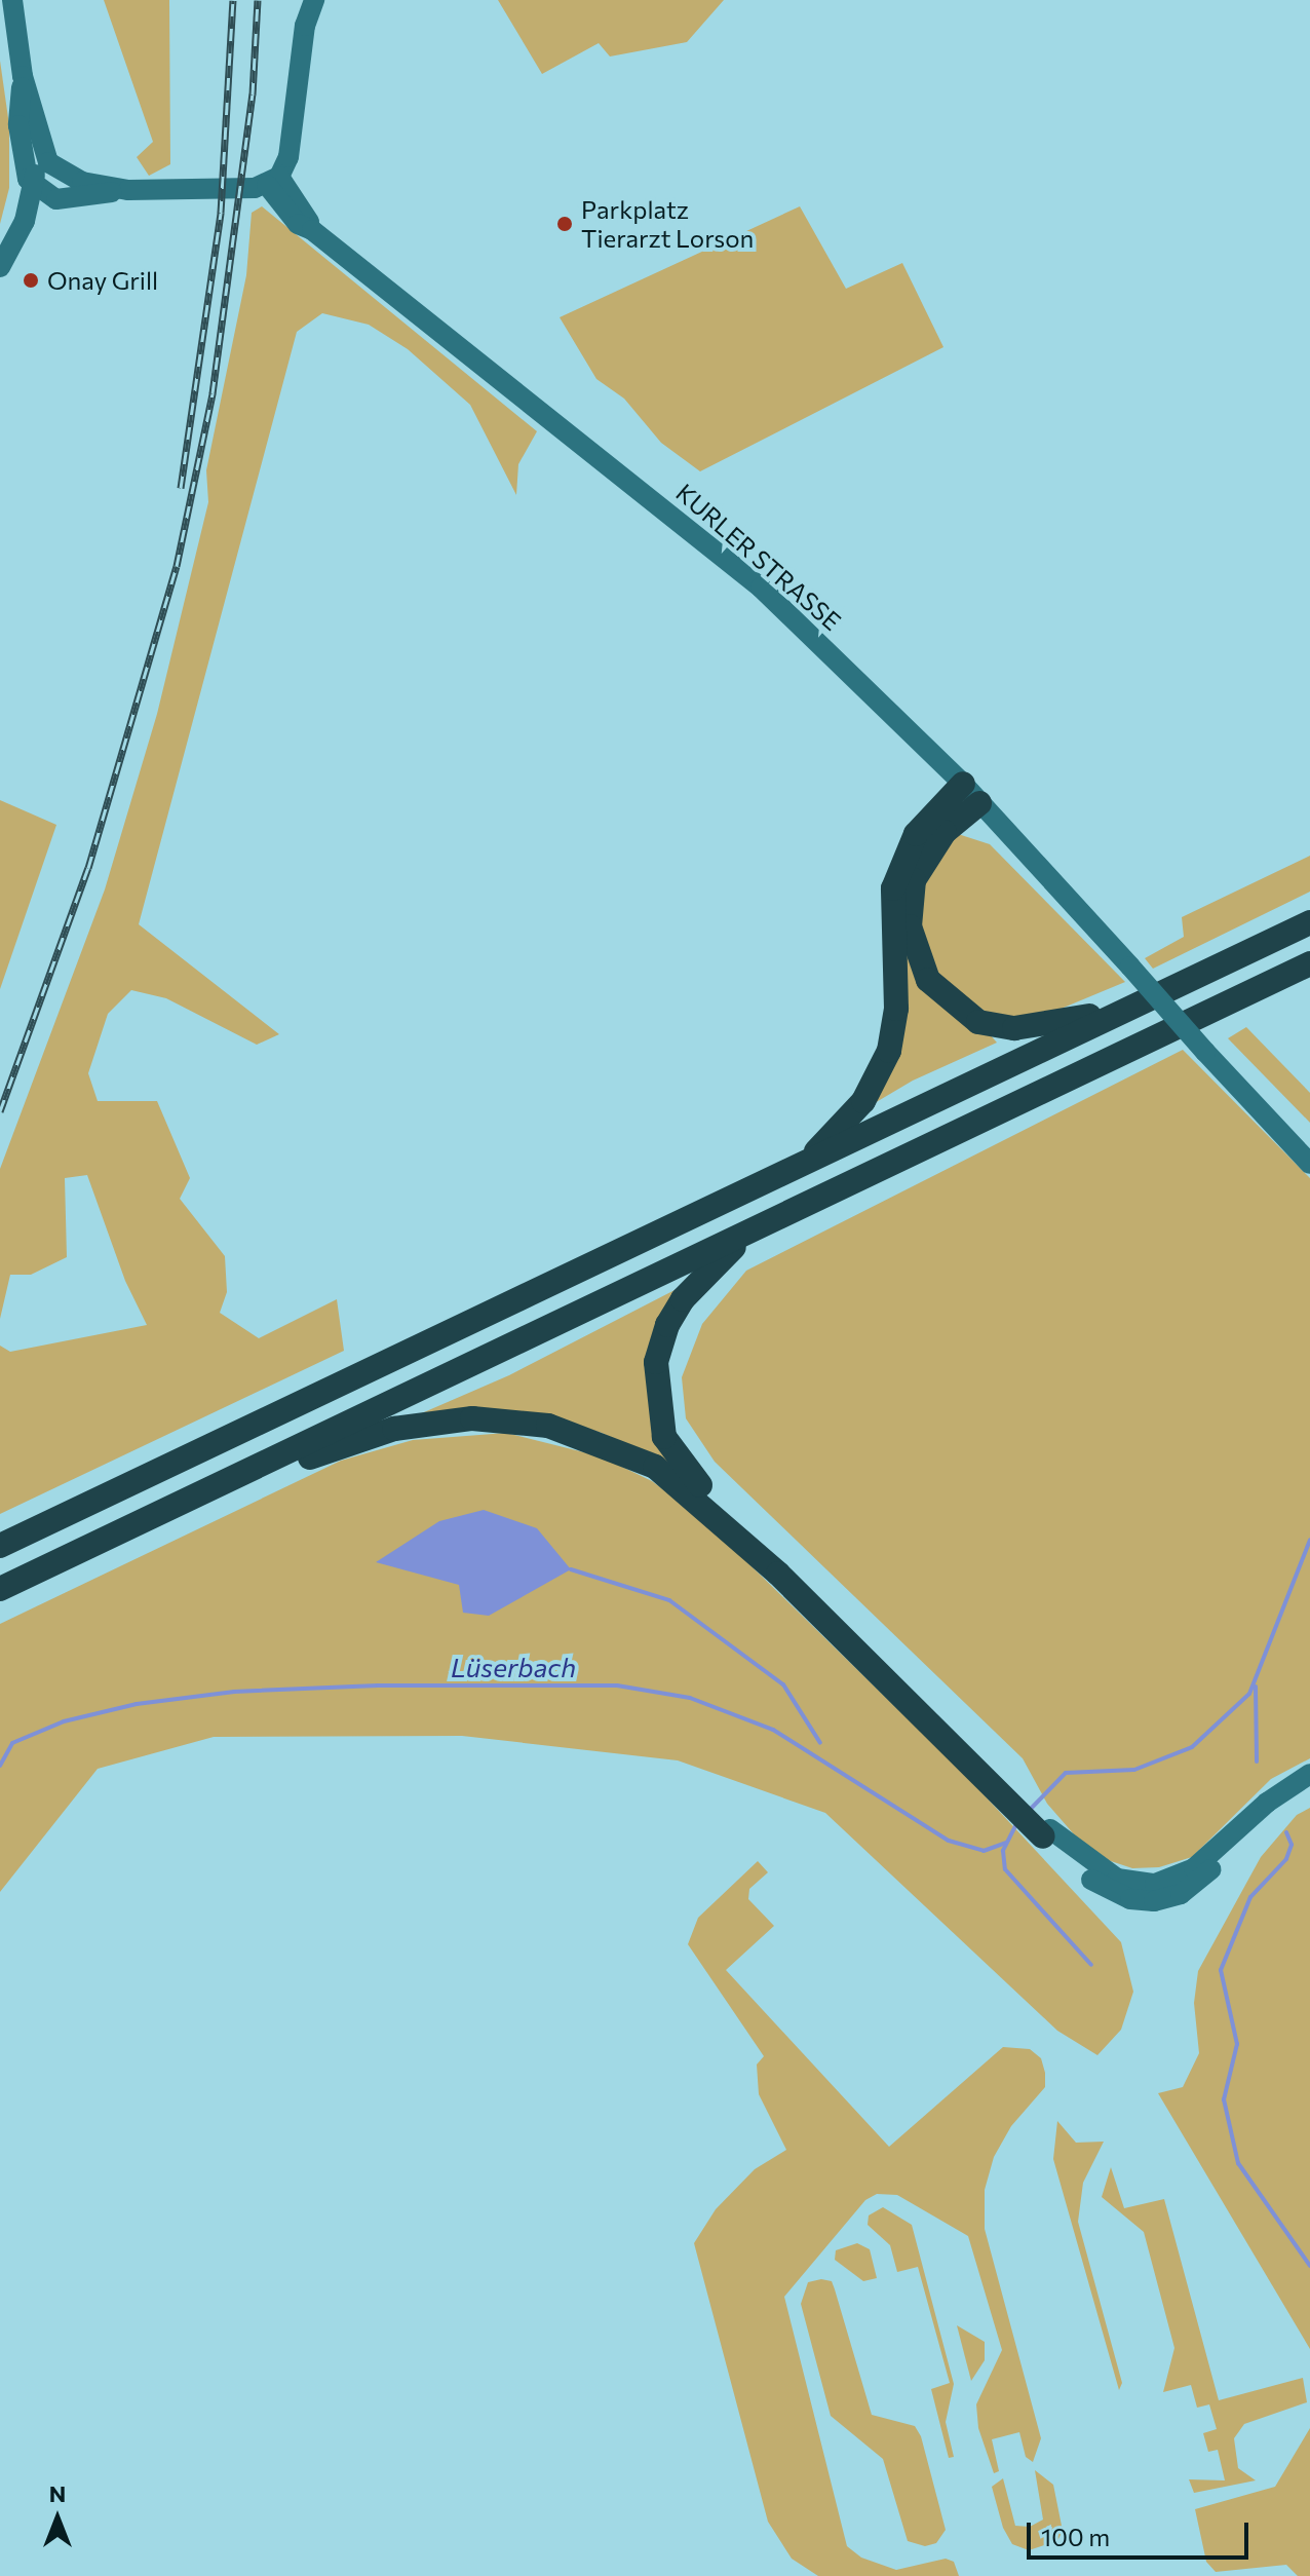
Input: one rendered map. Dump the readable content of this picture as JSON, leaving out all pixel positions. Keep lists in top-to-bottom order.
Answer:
{
  "streets": {
    "main road": ["KURLER STRASSE"]
  },
  "water": ["Lüserbach"],
  "places": ["Parkplatz Tierarzt Lorson", "Onay Grill"],
  "scale_bar": "100 m",
  "north": "top"
}
